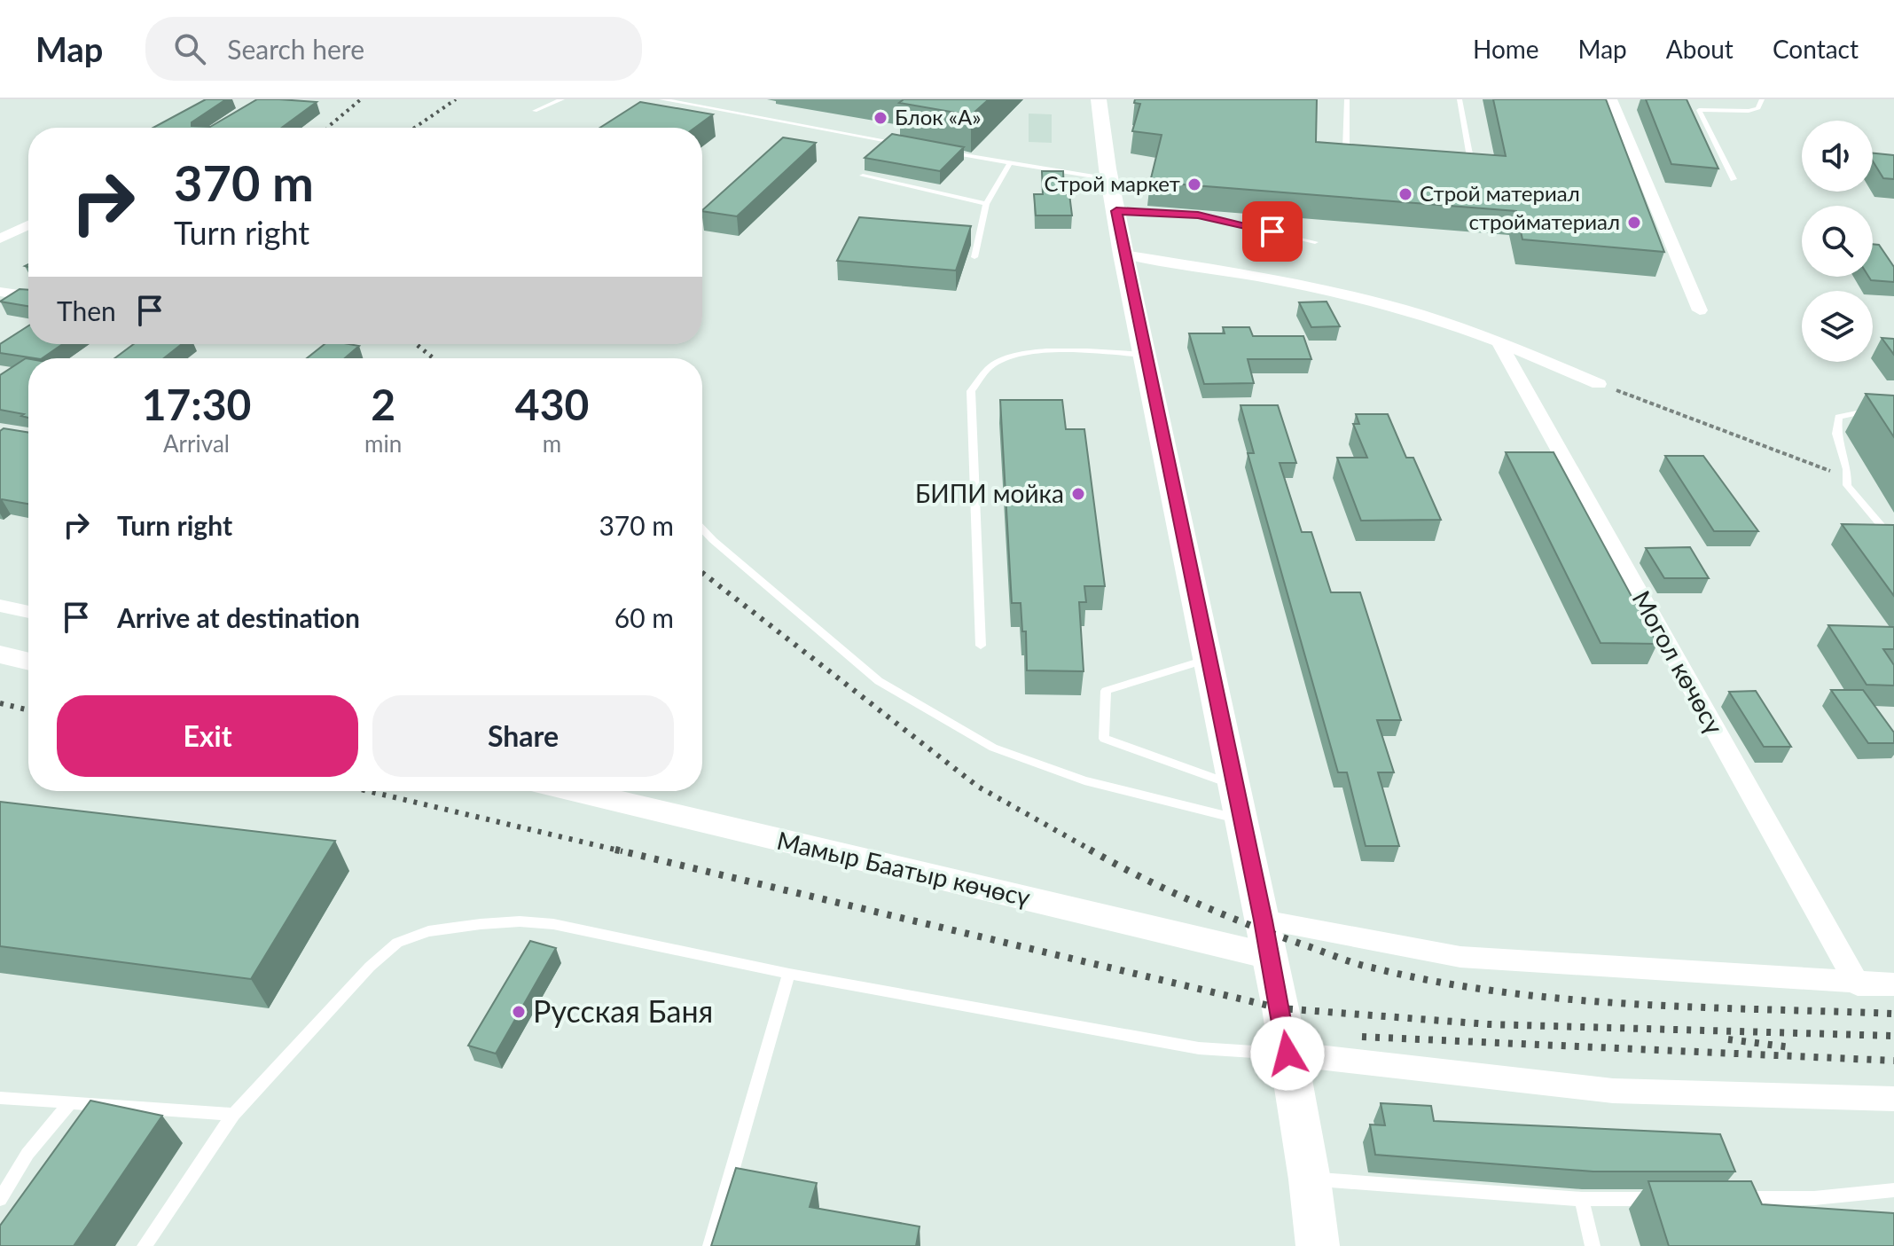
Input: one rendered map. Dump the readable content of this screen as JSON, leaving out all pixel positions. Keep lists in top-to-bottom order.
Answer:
{
  "streets": {
    "street": ["Могол көчөсү", "Мамыр Баатыр көчөсү"]
  },
  "places": [
    "Блок «А»",
    "Строй маркет",
    "Строй материал",
    "стройматериал",
    "БИПИ мойка",
    "Русская Баня"
  ],
  "page": {
    "header": "Map",
    "search": "Search here",
    "nav": [
      "Home",
      "Map",
      "About",
      "Contact"
    ],
    "turn": ["370 m", "Turn right"],
    "then": "Then",
    "eta": [
      "17:30",
      "Arrival",
      "2",
      "min",
      "430",
      "m"
    ],
    "list": [
      {
        "name": "Turn right",
        "value": "370 m"
      },
      {
        "name": "Arrive at destination",
        "value": "60 m"
      }
    ],
    "buttons": ["Exit", "Share"]
  }
}
